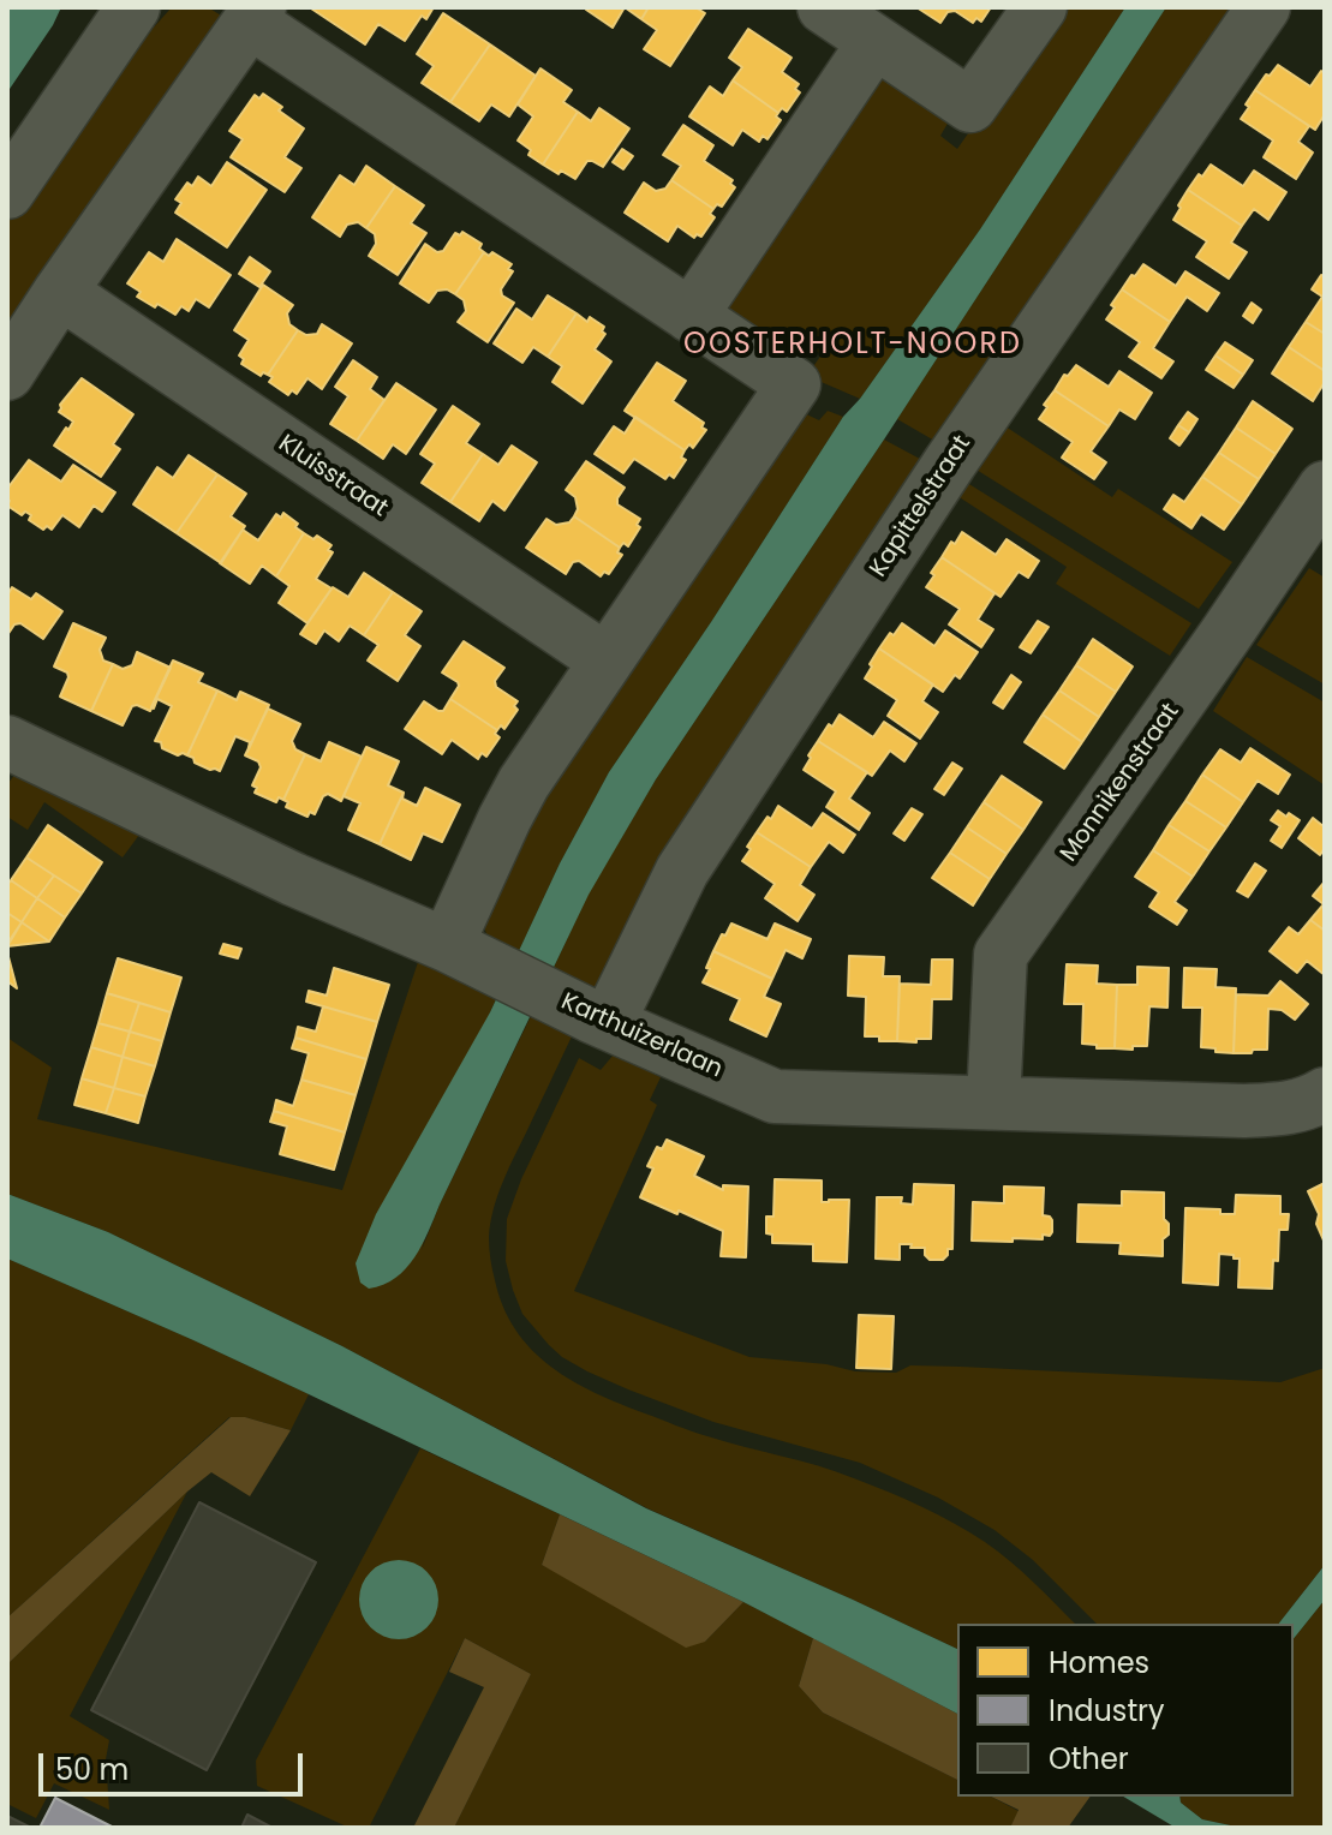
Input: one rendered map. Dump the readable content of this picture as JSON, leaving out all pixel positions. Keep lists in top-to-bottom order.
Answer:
{
  "streets": {
    "street": [
      "Kluisstraat",
      "Kapittelstraat",
      "Monnikenstraat",
      "Karthuizerlaan"
    ]
  },
  "crossings": [
    ["Kapittelstraat", "Karthuizerlaan"],
    ["Monnikenstraat", "Karthuizerlaan"]
  ],
  "districts": ["OOSTERHOLT-NOORD"],
  "legend": ["Homes", "Industry", "Other"],
  "scale_bar": "50 m"
}
